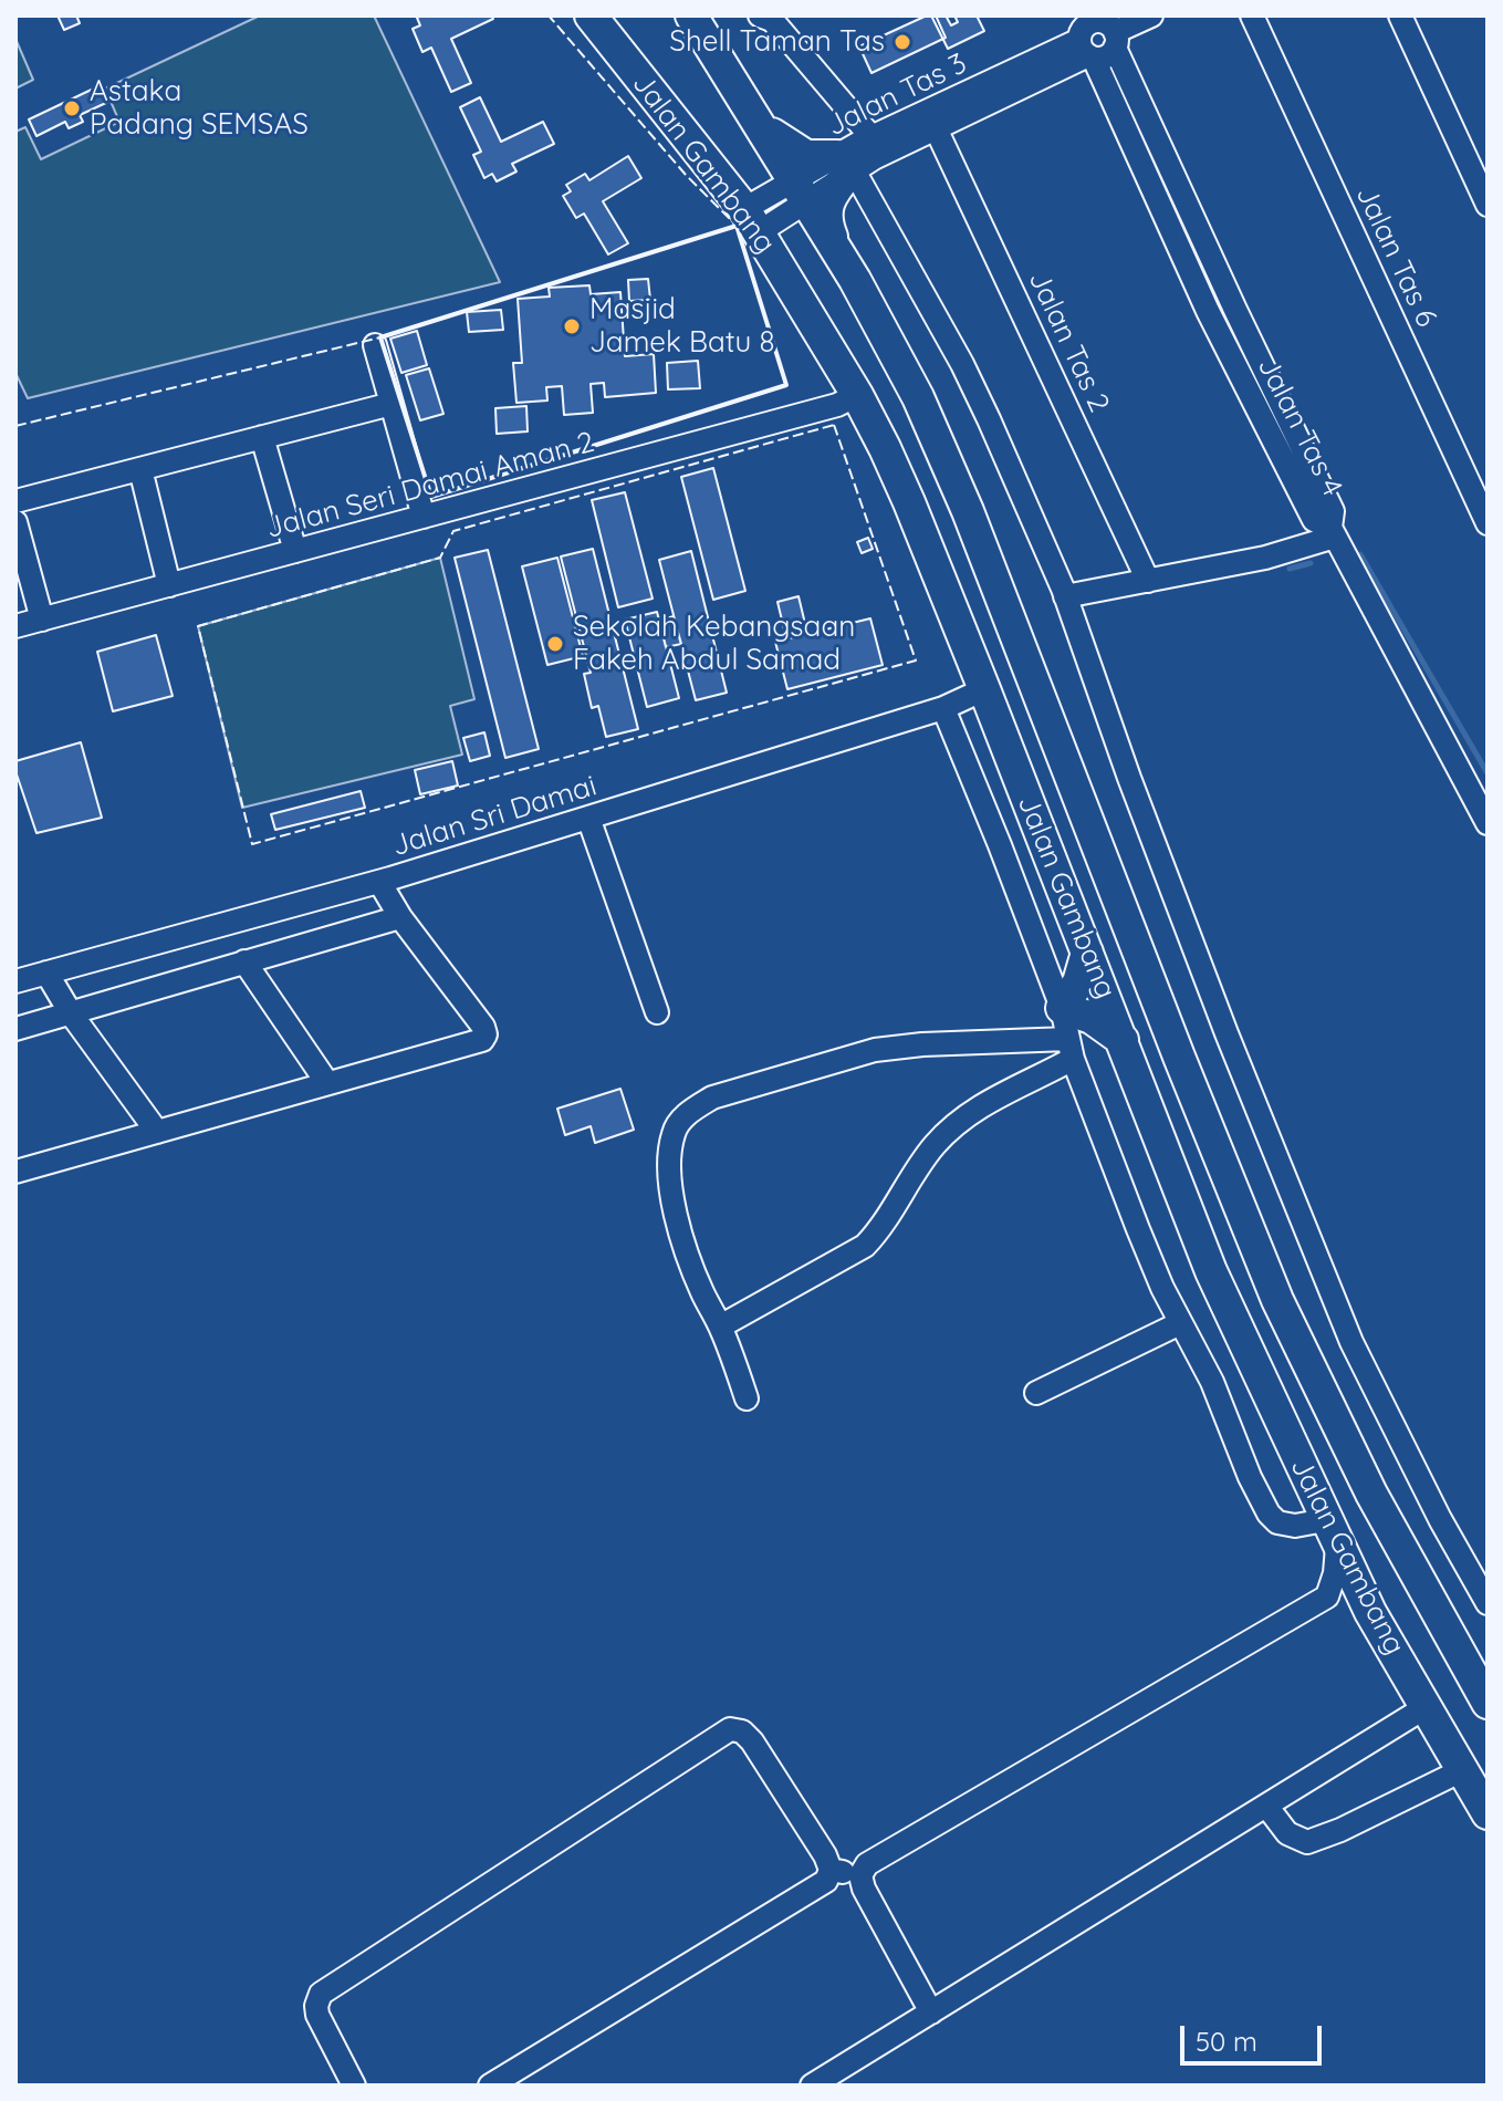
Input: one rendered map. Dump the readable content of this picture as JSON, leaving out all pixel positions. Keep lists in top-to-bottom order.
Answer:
{
  "streets": {
    "highway": ["Jalan Gambang"],
    "street": [
      "Jalan Tas 3",
      "Jalan Tas 6",
      "Jalan Tas 2",
      "Jalan Tas 4",
      "Jalan Seri Damai Aman 2",
      "Jalan Sri Damai"
    ]
  },
  "crossings": [
    ["Jalan Tas 3", "Jalan Gambang"],
    ["Jalan Tas 3", "Jalan Tas 2"],
    ["Jalan Tas 3", "Jalan Tas 4"],
    ["Jalan Gambang", "Jalan Seri Damai Aman 2"],
    ["Jalan Gambang", "Jalan Sri Damai"]
  ],
  "places": [
    "Shell Taman Tas",
    "Astaka Padang SEMSAS",
    "Masjid Jamek Batu 8",
    "Sekolah Kebangsaan Fakeh Abdul Samad"
  ],
  "scale_bar": "50 m"
}
